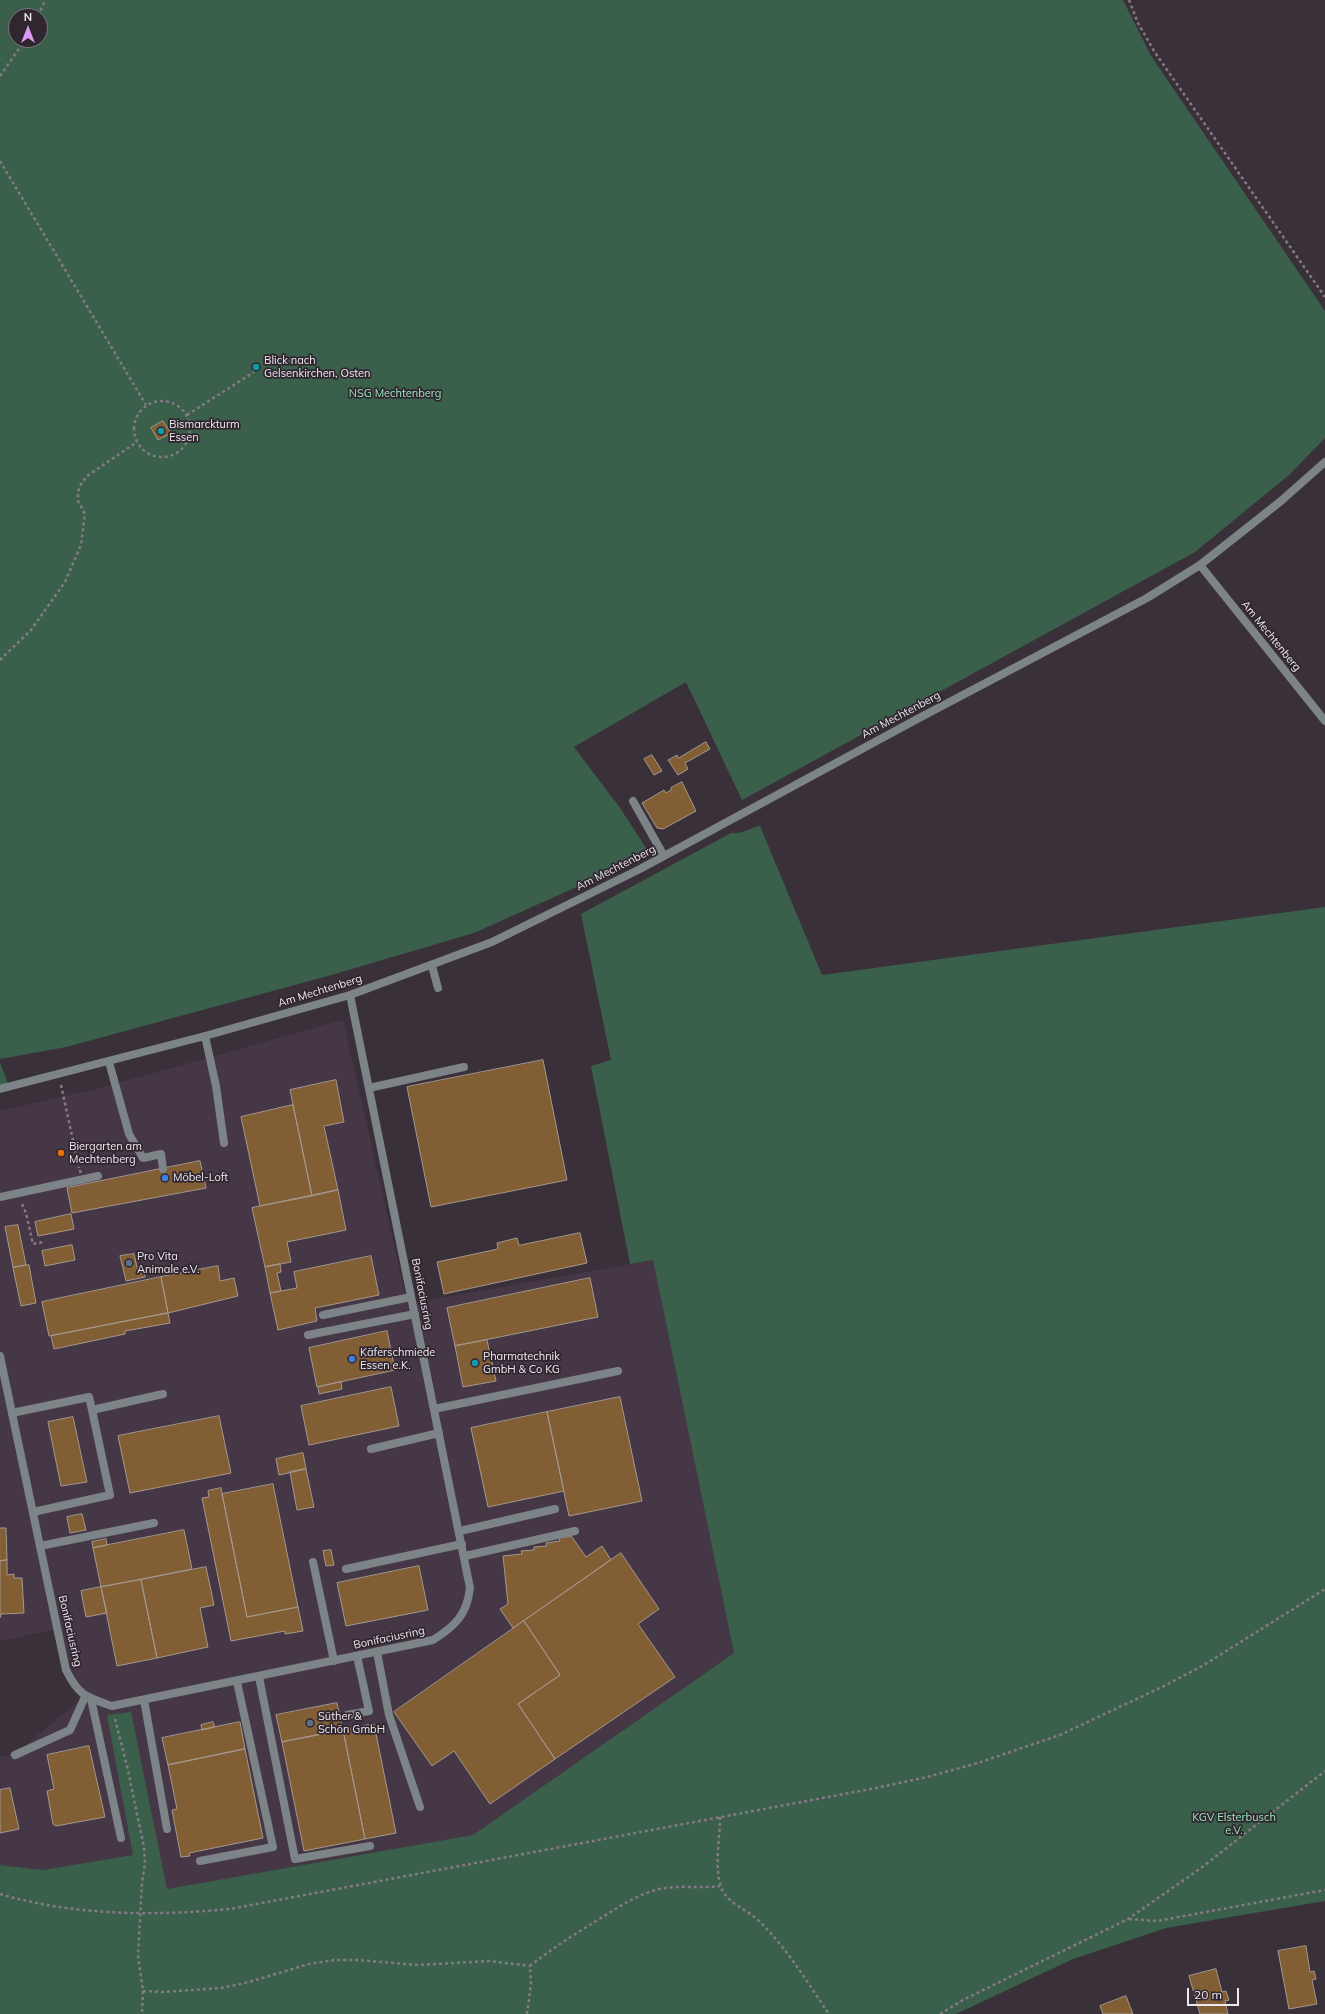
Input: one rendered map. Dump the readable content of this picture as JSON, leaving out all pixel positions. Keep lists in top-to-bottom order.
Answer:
{
  "streets": {
    "street": ["Am Mechtenberg", "Bonifaciusring"]
  },
  "crossings": [
    ["Am Mechtenberg", "Bonifaciusring"]
  ],
  "parks": ["NSG Mechtenberg", "KGV Elsterbusch e.V."],
  "places": [
    "Blick nach Gelsenkirchen, Osten",
    "Bismarckturm Essen",
    "Biergarten am Mechtenberg",
    "Möbel-Loft",
    "Pro Vita Animale e.V.",
    "Käferschmiede Essen e.K.",
    "Pharmatechnik GmbH & Co KG",
    "Süther & Schön GmbH"
  ],
  "scale_bar": "20 m",
  "north": "top"
}
